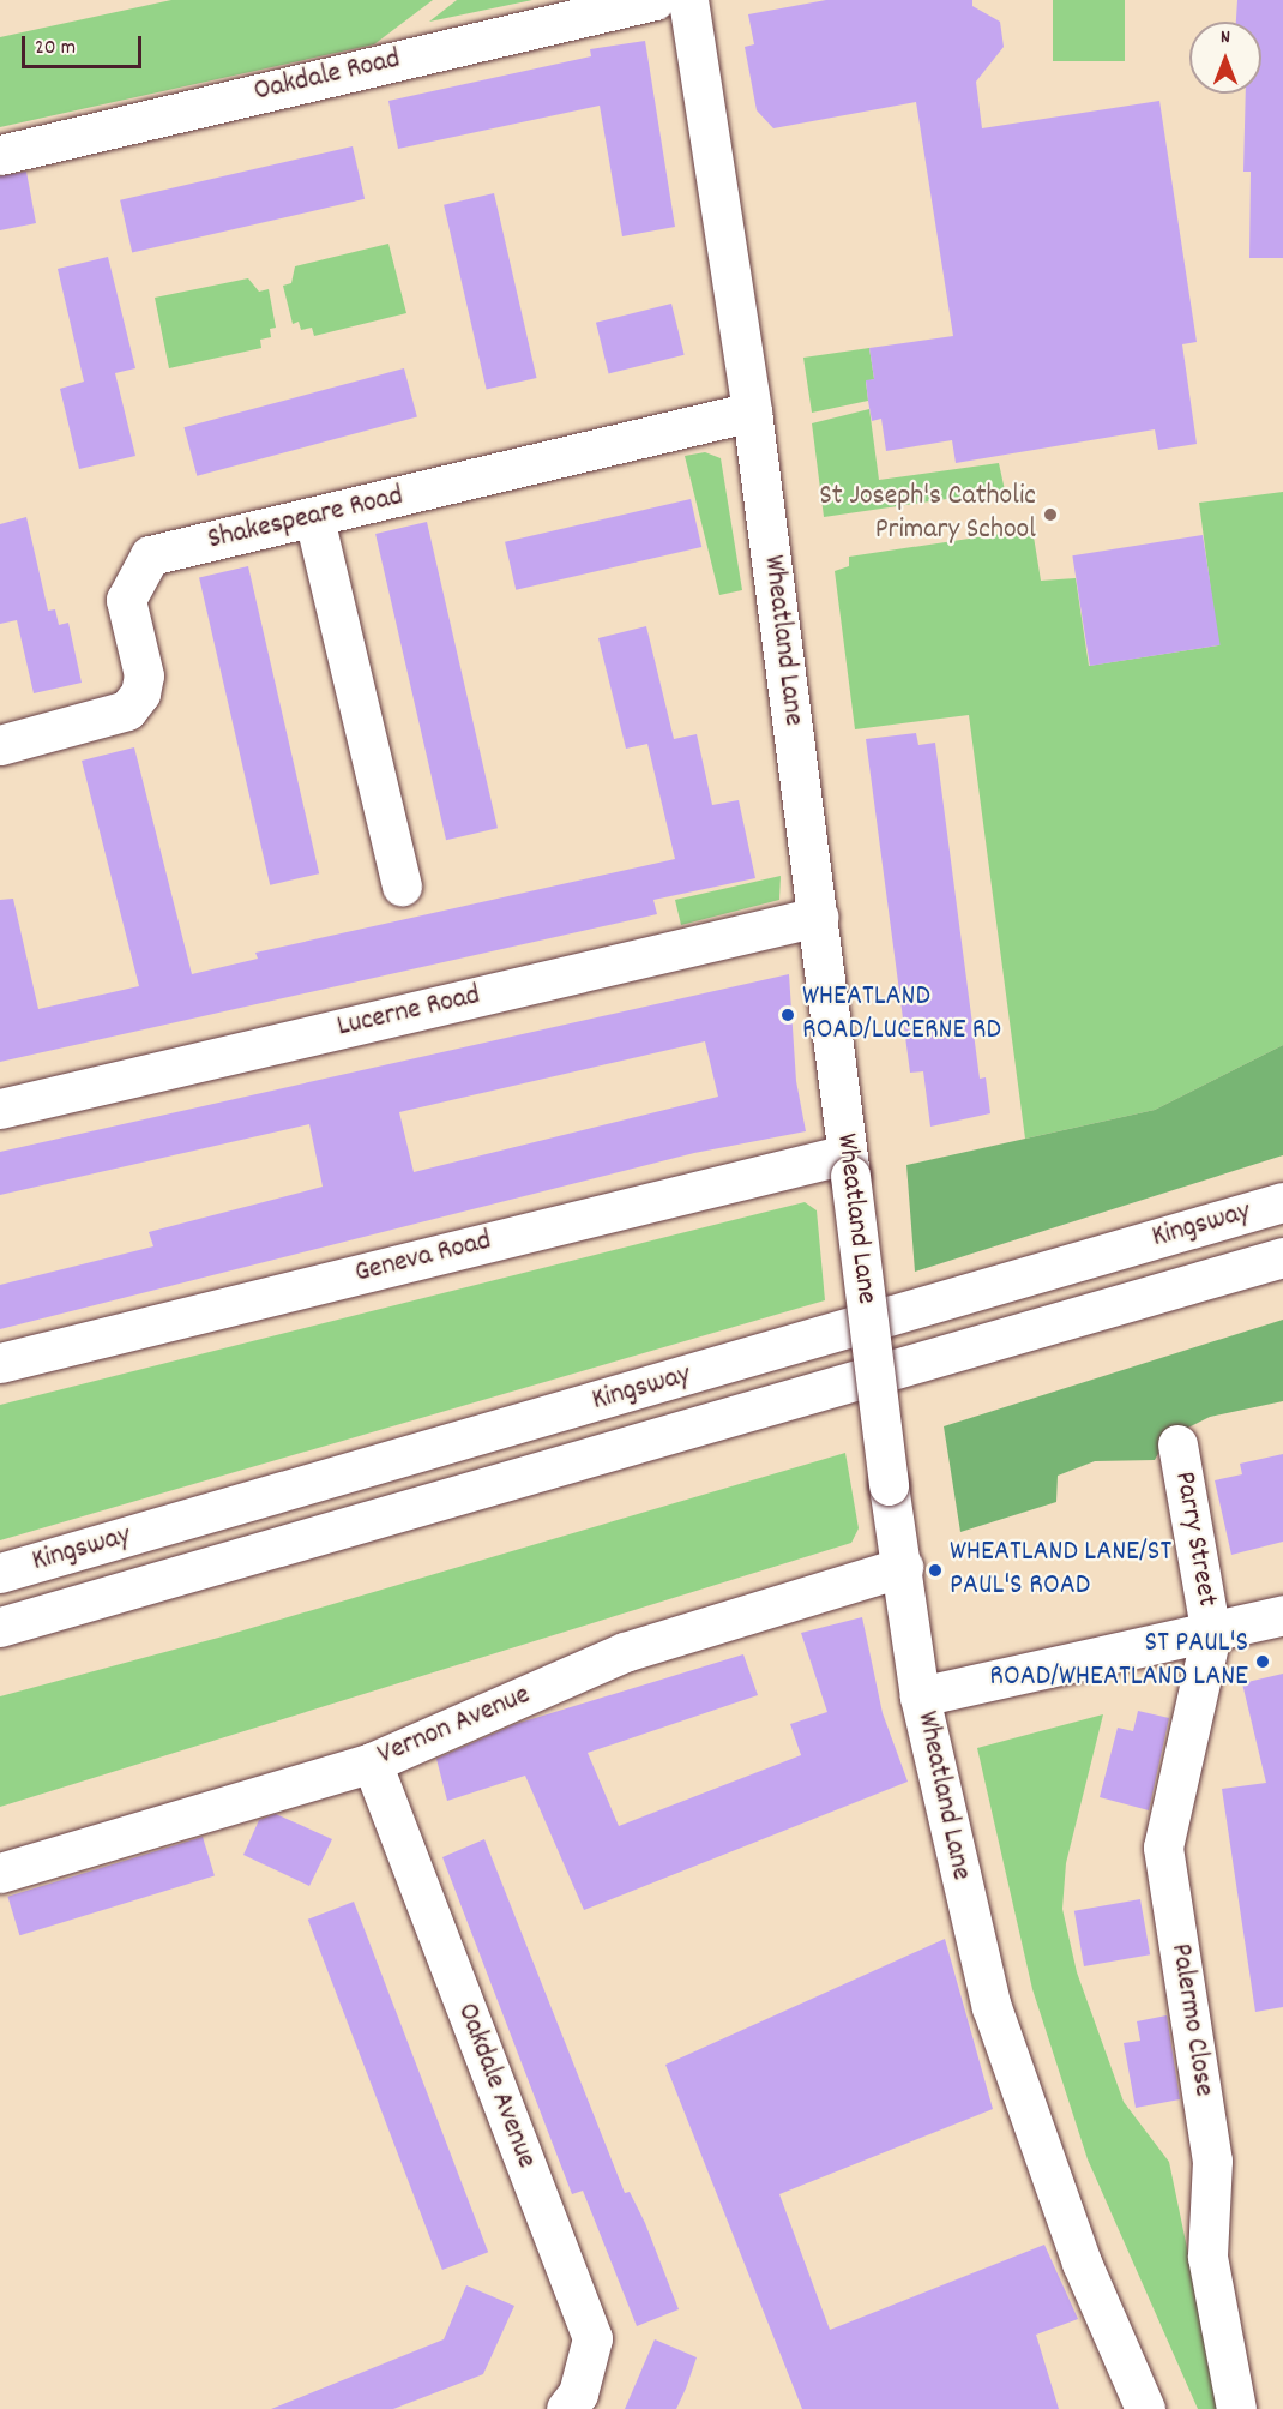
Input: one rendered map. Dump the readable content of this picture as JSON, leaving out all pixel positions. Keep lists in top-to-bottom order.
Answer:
{
  "streets": {
    "main road": [
      "Oakdale Road",
      "Shakespeare Road",
      "Wheatland Lane",
      "Lucerne Road",
      "Kingsway",
      "Geneva Road",
      "Parry Street",
      "Vernon Avenue",
      "Palermo Close",
      "Oakdale Avenue"
    ]
  },
  "crossings": [
    ["Shakespeare Road", "Wheatland Lane"],
    ["Wheatland Lane", "Lucerne Road"],
    ["Wheatland Lane", "Geneva Road"],
    ["Wheatland Lane", "Vernon Avenue"],
    ["Parry Street", "Palermo Close"],
    ["Vernon Avenue", "Oakdale Avenue"]
  ],
  "places": [
    "St Joseph's Catholic Primary School",
    "WHEATLAND ROAD/LUCERNE RD",
    "WHEATLAND LANE/ST PAUL'S ROAD",
    "ST PAUL'S ROAD/WHEATLAND LANE"
  ],
  "scale_bar": "20 m",
  "north": "top"
}
